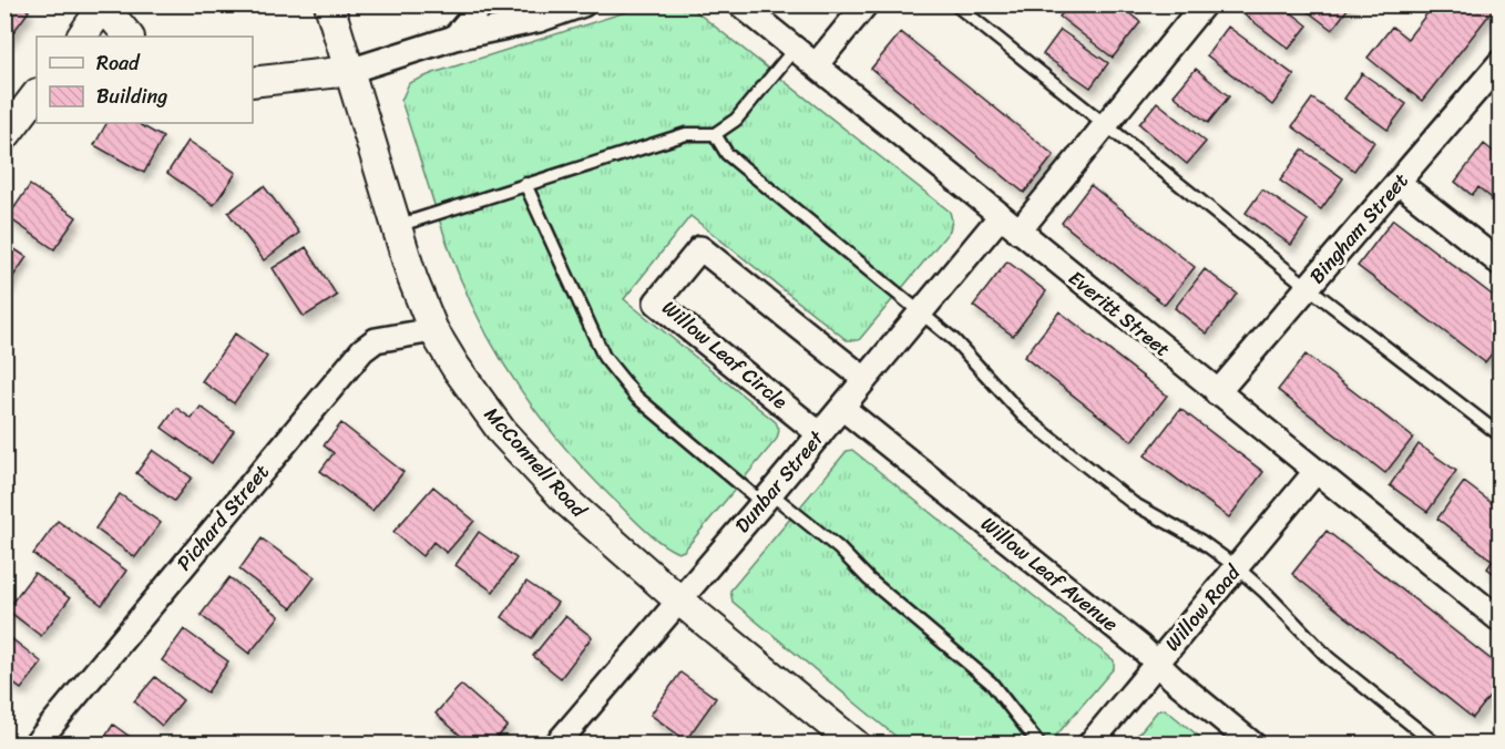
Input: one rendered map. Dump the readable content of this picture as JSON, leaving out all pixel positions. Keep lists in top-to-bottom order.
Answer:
{
  "streets": {
    "street": [
      "Bingham Street",
      "Everitt Street",
      "Willow Leaf Circle",
      "McConnell Road",
      "Dunbar Street",
      "Pichard Street",
      "Willow Leaf Avenue",
      "Willow Road"
    ]
  },
  "crossings": [
    ["Bingham Street", "Everitt Street"],
    ["Everitt Street", "Dunbar Street"],
    ["Everitt Street", "Willow Road"],
    ["Willow Leaf Circle", "Dunbar Street"],
    ["McConnell Road", "Dunbar Street"],
    ["McConnell Road", "Pichard Street"],
    ["Dunbar Street", "Willow Leaf Avenue"],
    ["Willow Leaf Avenue", "Willow Road"]
  ],
  "legend": ["Road", "Building"]
}
